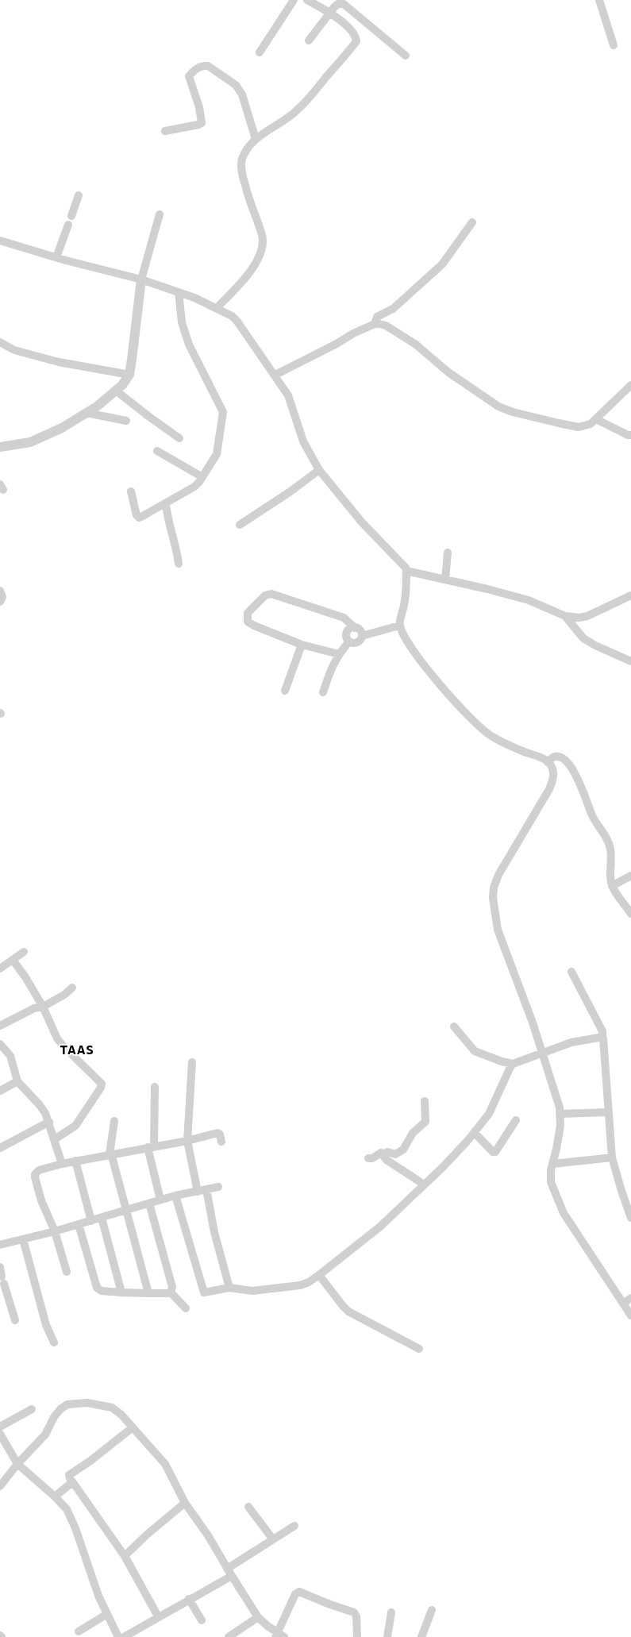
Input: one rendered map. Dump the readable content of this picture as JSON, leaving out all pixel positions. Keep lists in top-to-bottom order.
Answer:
{
  "districts": ["TAAS"]
}
